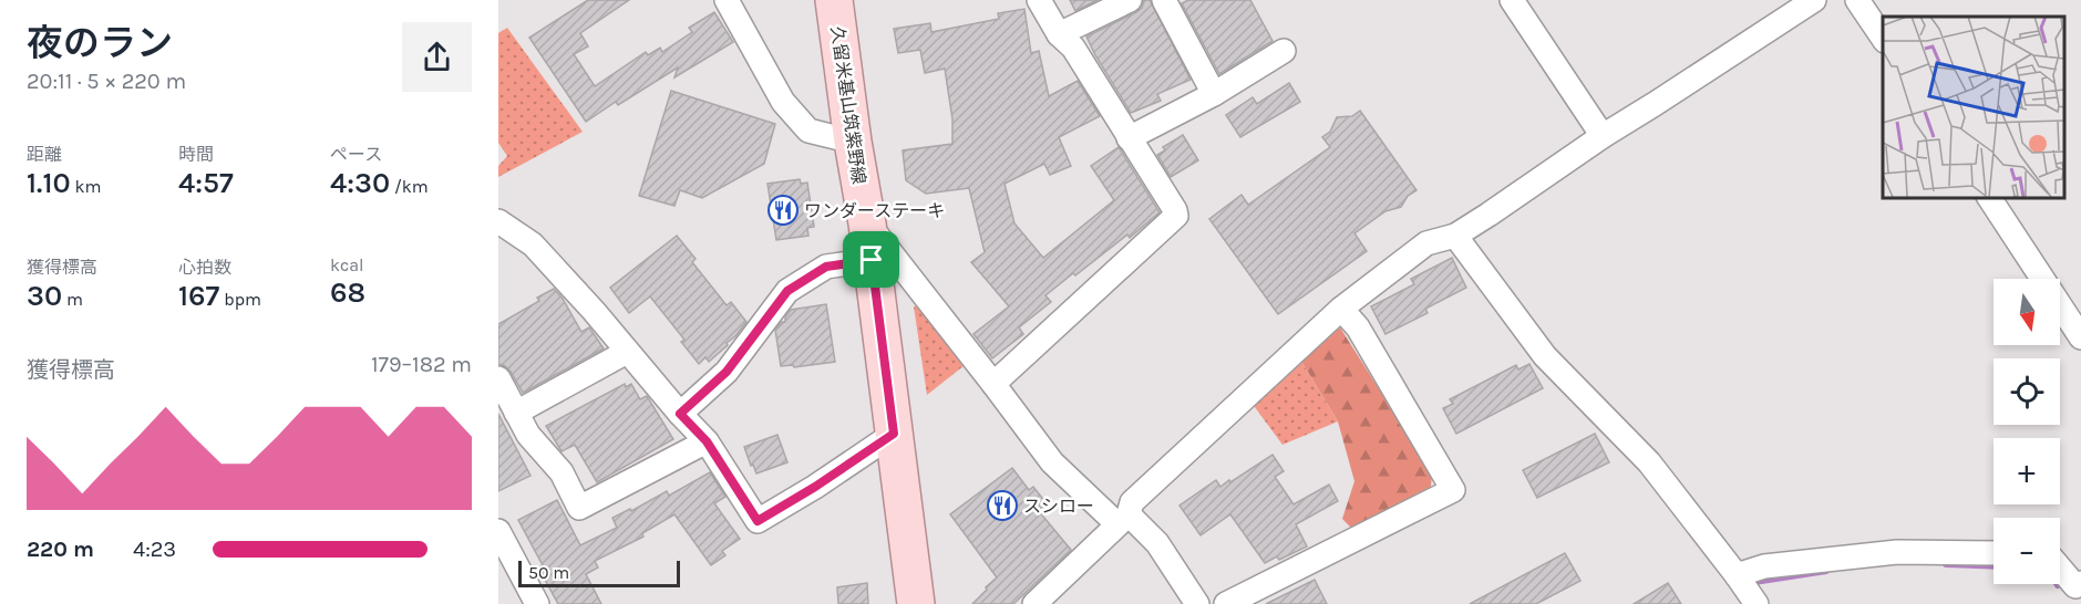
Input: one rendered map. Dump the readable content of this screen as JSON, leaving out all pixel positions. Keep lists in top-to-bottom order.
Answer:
{
  "streets": {
    "main road": ["久留米基山筑紫野線"]
  },
  "places": {
    "restaurant": ["ワンダーステーキ", "スシロー"]
  },
  "scale_bar": "50 m",
  "north": "bottom",
  "page": {
    "heading": ["夜のラン", "20:11 · 5 × 220 m"],
    "stats": [
      ["距離", "1.10 km"],
      ["時間", "4:57"],
      ["ペース", "4:30 /km"],
      ["獲得標高", "30 m"],
      ["心拍数", "167 bpm"],
      ["kcal", "68"]
    ],
    "map_buttons": ["+", "−"],
    "chart": ["獲得標高", "179–182 m"],
    "list": [
      {
        "name": "220 m",
        "note": "4:23"
      }
    ],
    "scale": "50 m"
  }
}
